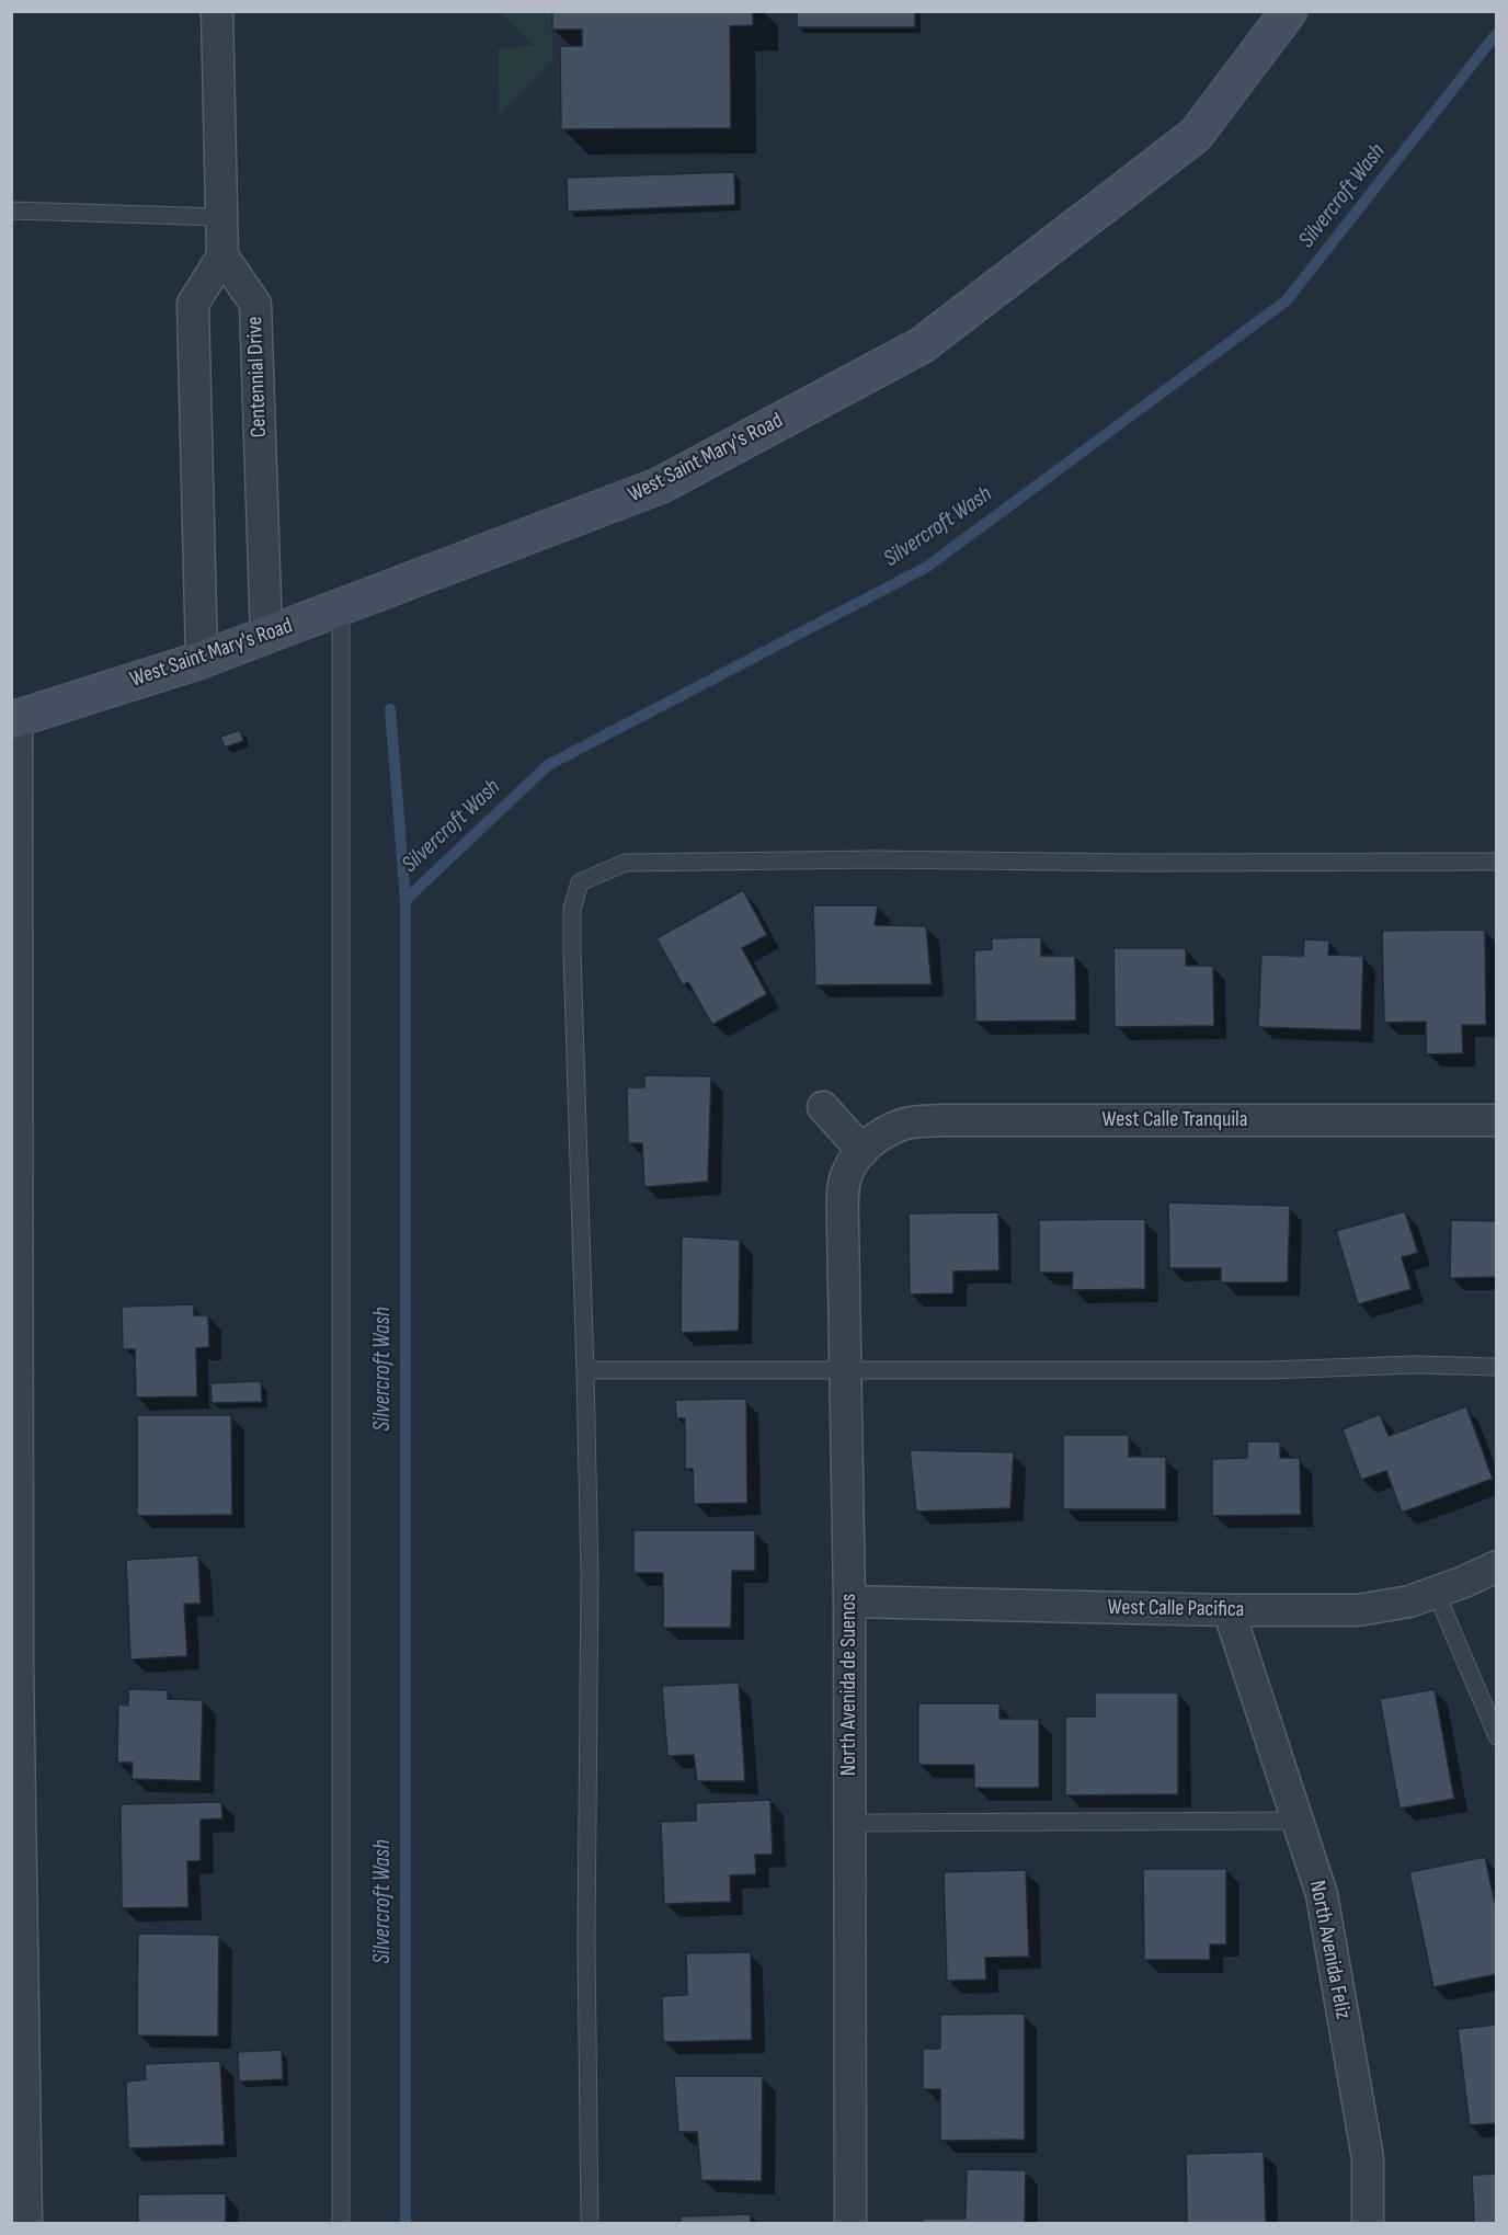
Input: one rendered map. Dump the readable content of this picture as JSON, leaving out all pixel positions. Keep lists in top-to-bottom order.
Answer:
{
  "streets": {
    "main road": ["West Saint Mary's Road"],
    "street": [
      "Centennial Drive",
      "West Calle Tranquila",
      "West Calle Pacifica",
      "North Avenida de Suenos",
      "North Avenida Feliz"
    ]
  },
  "crossings": [
    ["Centennial Drive", "West Saint Mary's Road"],
    ["West Calle Tranquila", "North Avenida de Suenos"],
    ["West Calle Pacifica", "North Avenida de Suenos"],
    ["West Calle Pacifica", "North Avenida Feliz"]
  ],
  "water": ["Silvercroft Wash"]
}
